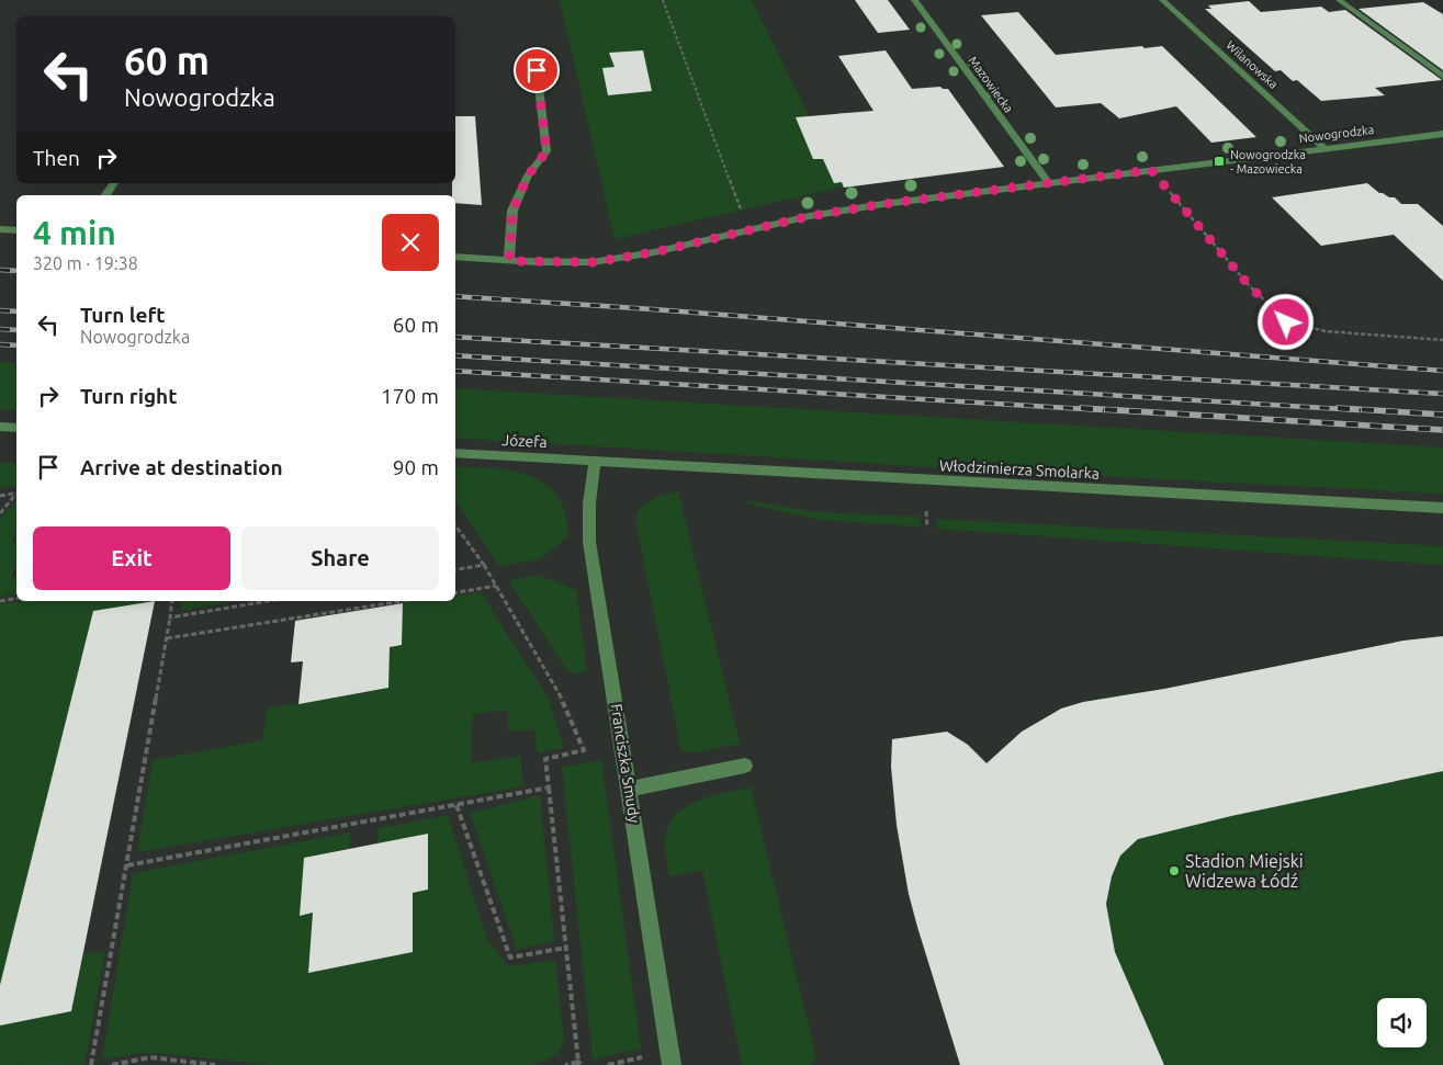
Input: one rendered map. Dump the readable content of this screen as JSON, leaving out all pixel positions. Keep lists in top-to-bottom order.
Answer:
{
  "streets": {
    "street": [
      "Wilanowska",
      "Mazowiecka",
      "Nowogrodzka",
      "Józefa",
      "Włodzimierza Smolarka",
      "Franciszka Smudy"
    ]
  },
  "crossings": [
    ["Wilanowska", "Nowogrodzka"],
    ["Mazowiecka", "Nowogrodzka"],
    ["Józefa", "Włodzimierza Smolarka"],
    ["Józefa", "Franciszka Smudy"],
    ["Włodzimierza Smolarka", "Franciszka Smudy"]
  ],
  "places": {
    "transit": ["Nowogrodzka - Mazowiecka"],
    "other": ["Stadion Miejski Widzewa Łódź"]
  },
  "page": {
    "turn": ["60 m", "Nowogrodzka"],
    "then": "Then",
    "heading": ["4 min", "320 m · 19:38"],
    "list": [
      {
        "name": "Turn left",
        "note": "Nowogrodzka",
        "value": "60 m"
      },
      {
        "name": "Turn right",
        "value": "170 m"
      },
      {
        "name": "Arrive at destination",
        "value": "90 m"
      }
    ],
    "buttons": ["Exit", "Share"]
  }
}
